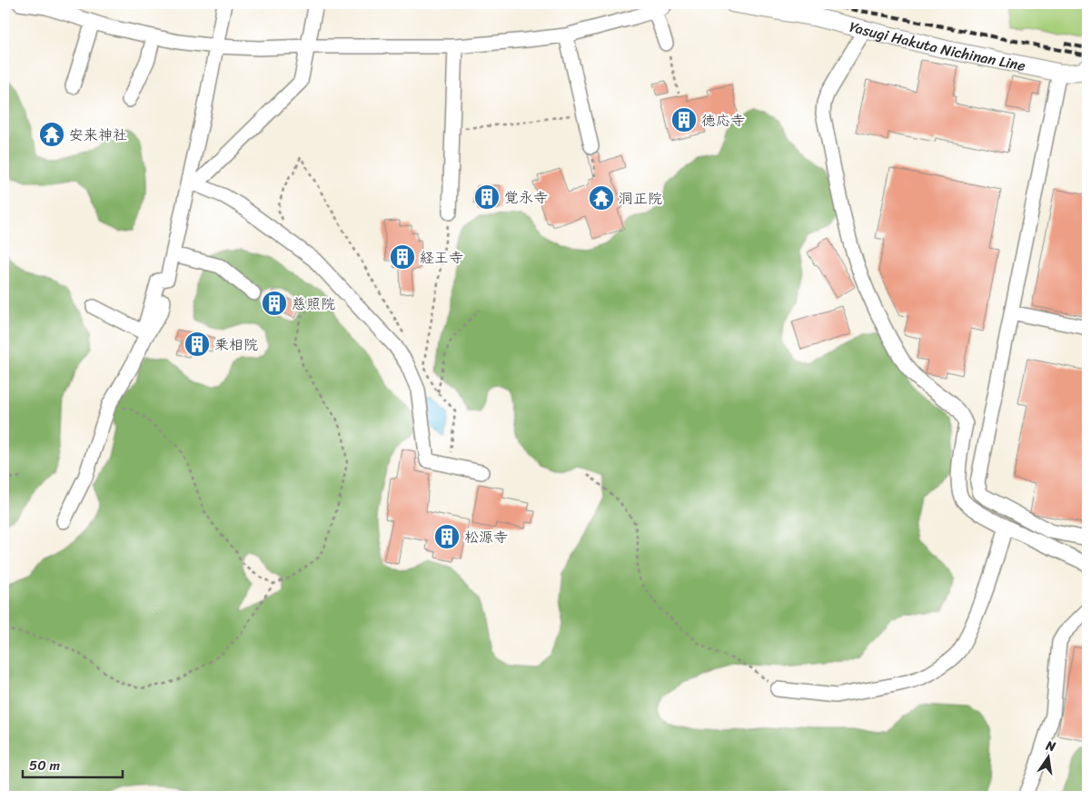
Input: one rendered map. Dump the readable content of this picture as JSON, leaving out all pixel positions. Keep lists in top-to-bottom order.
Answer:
{
  "streets": {
    "main road": ["Yasugi Hakuta Nichinan Line"]
  },
  "places": {
    "building": [
      "徳応寺",
      "覚永寺",
      "経王寺",
      "慈照院",
      "乗相院",
      "松源寺"
    ],
    "temple": ["安来神社", "洞正院"]
  },
  "scale_bar": "50 m",
  "north": "top"
}
